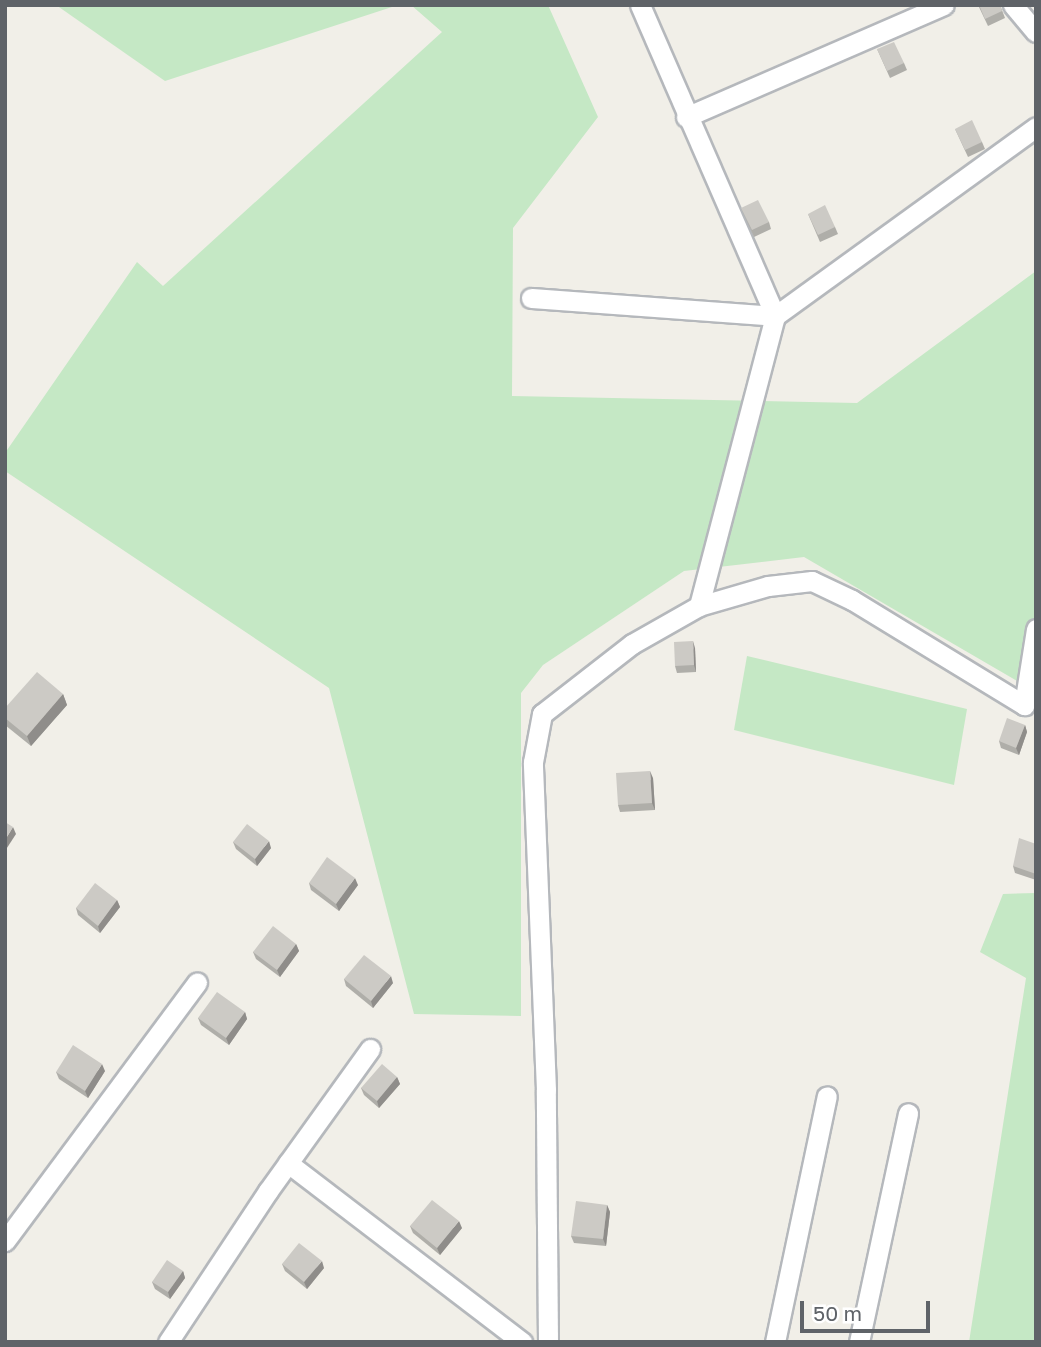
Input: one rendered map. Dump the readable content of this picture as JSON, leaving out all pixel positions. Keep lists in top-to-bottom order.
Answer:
{
  "scale_bar": "50 m"
}
